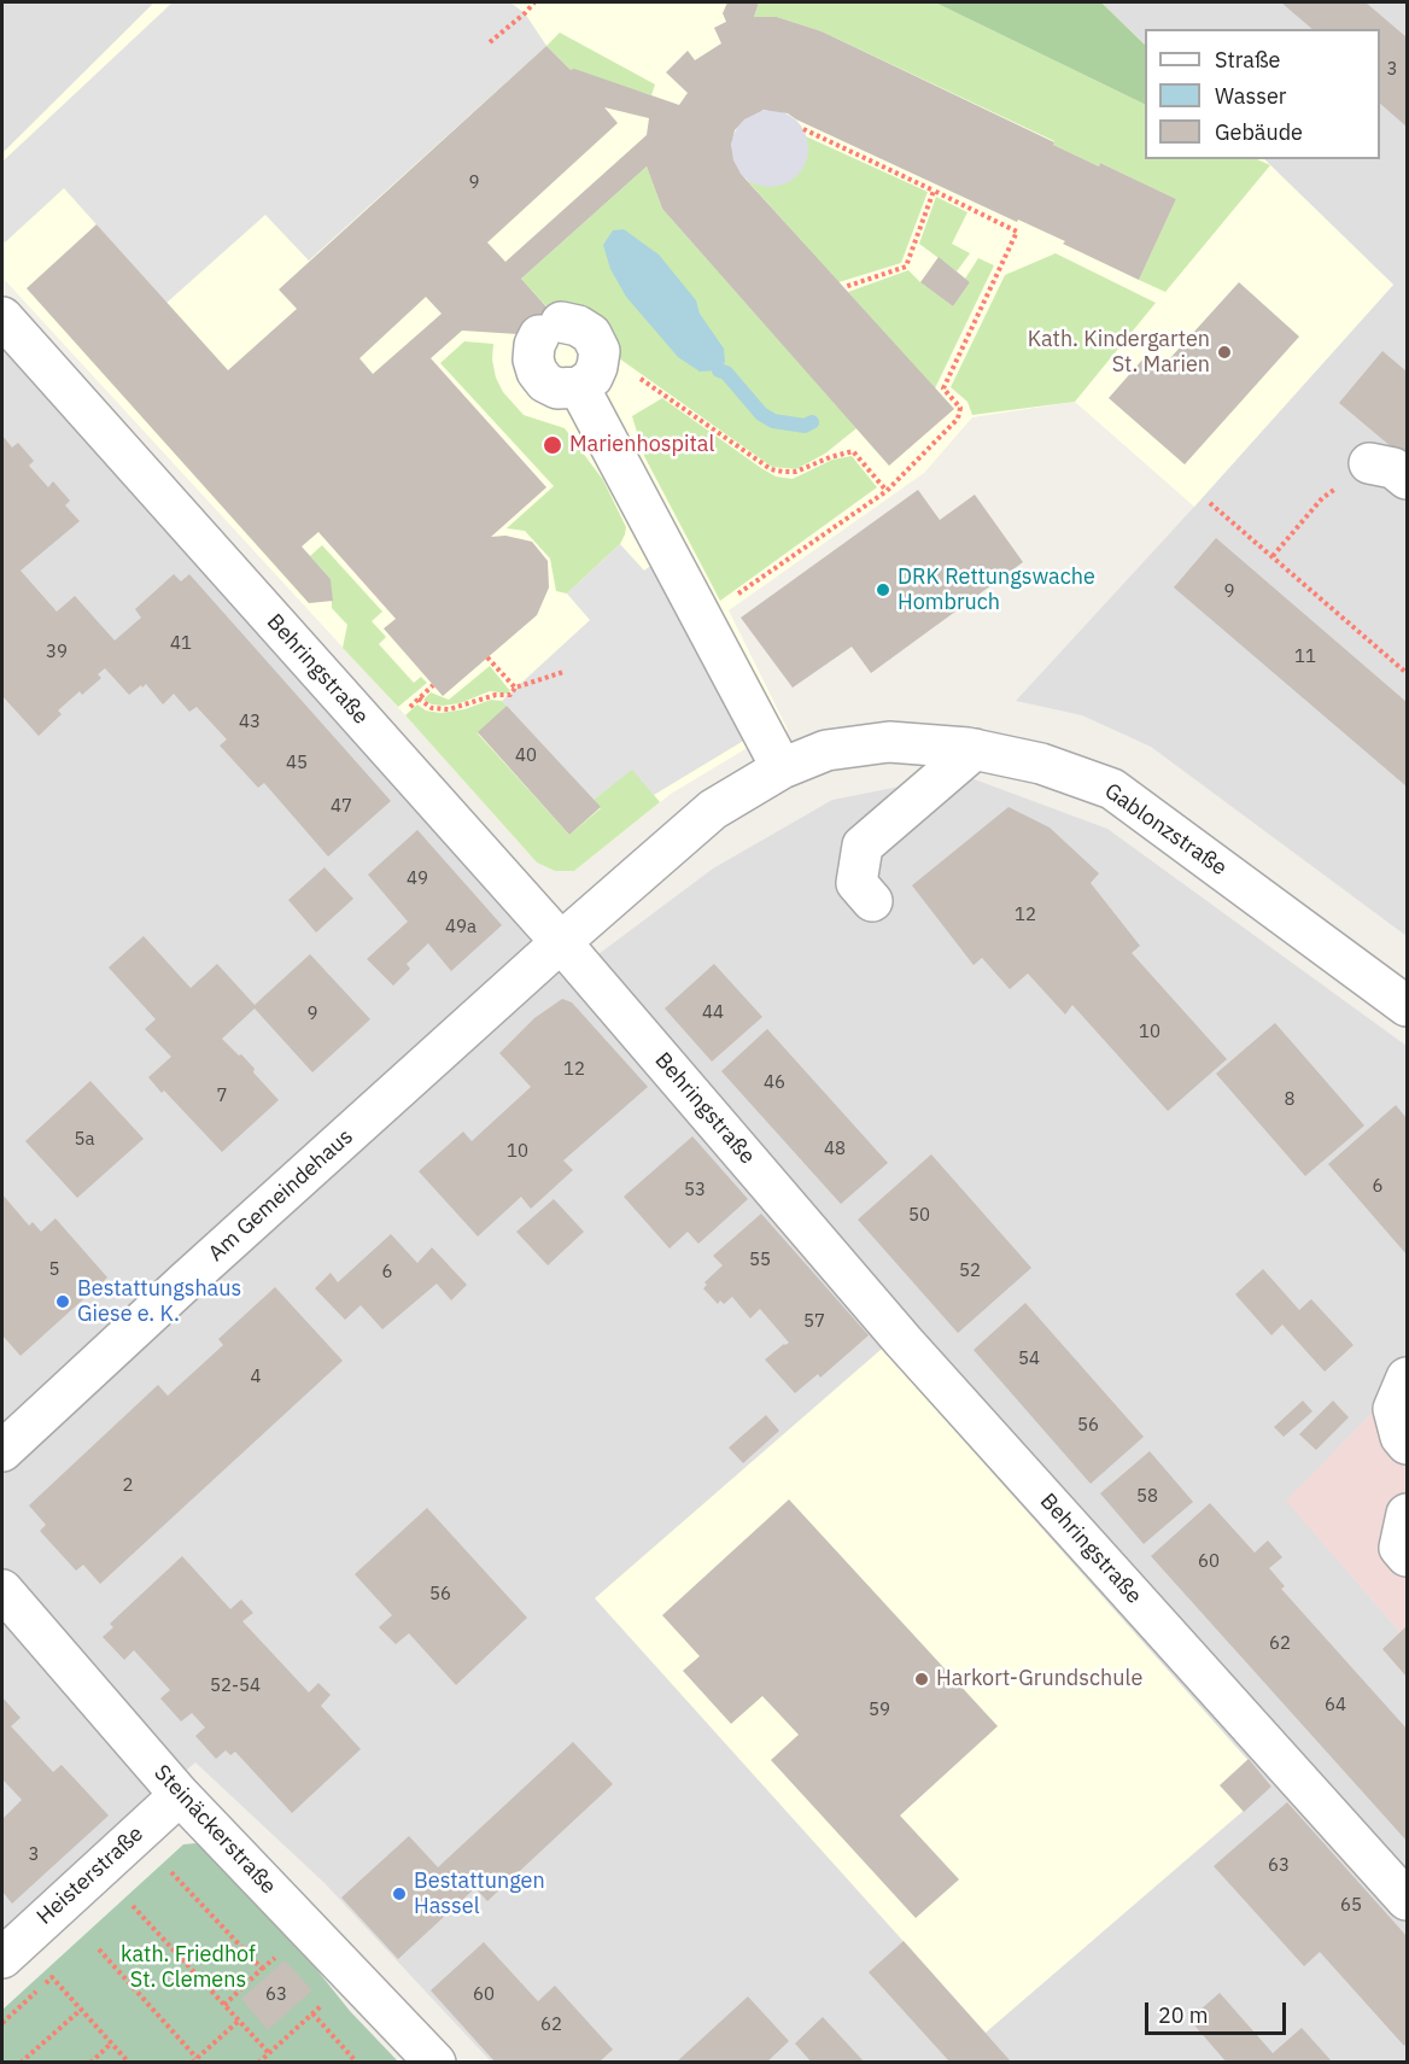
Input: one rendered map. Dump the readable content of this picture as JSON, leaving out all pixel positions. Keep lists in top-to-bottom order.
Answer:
{
  "streets": {
    "street": [
      "Behringstraße",
      "Gablonzstraße",
      "Am Gemeindehaus",
      "Steinäckerstraße",
      "Heisterstraße"
    ]
  },
  "crossings": [
    ["Behringstraße", "Gablonzstraße"],
    ["Behringstraße", "Am Gemeindehaus"],
    ["Gablonzstraße", "Am Gemeindehaus"],
    ["Steinäckerstraße", "Heisterstraße"]
  ],
  "parks": ["kath. Friedhof St. Clemens"],
  "places": [
    "Kath. Kindergarten St. Marien",
    "Marienhospital",
    "DRK Rettungswache Hombruch",
    "Bestattungshaus Giese e. K.",
    "Harkort-Grundschule",
    "Bestattungen Hassel"
  ],
  "house_numbers": [
    "3",
    "9",
    "9",
    "41",
    "39",
    "11",
    "43",
    "40",
    "45",
    "47",
    "49",
    "12",
    "49a",
    "44",
    "9",
    "10",
    "12",
    "46",
    "7",
    "8",
    "5a",
    "48",
    "10",
    "6",
    "53",
    "50",
    "55",
    "5",
    "52",
    "6",
    "57",
    "54",
    "4",
    "56",
    "2",
    "58",
    "60",
    "56",
    "62",
    "52-54",
    "64",
    "59",
    "3",
    "63",
    "65",
    "63",
    "60",
    "62"
  ],
  "legend": ["Straße", "Wasser", "Gebäude"],
  "scale_bar": "20 m"
}
